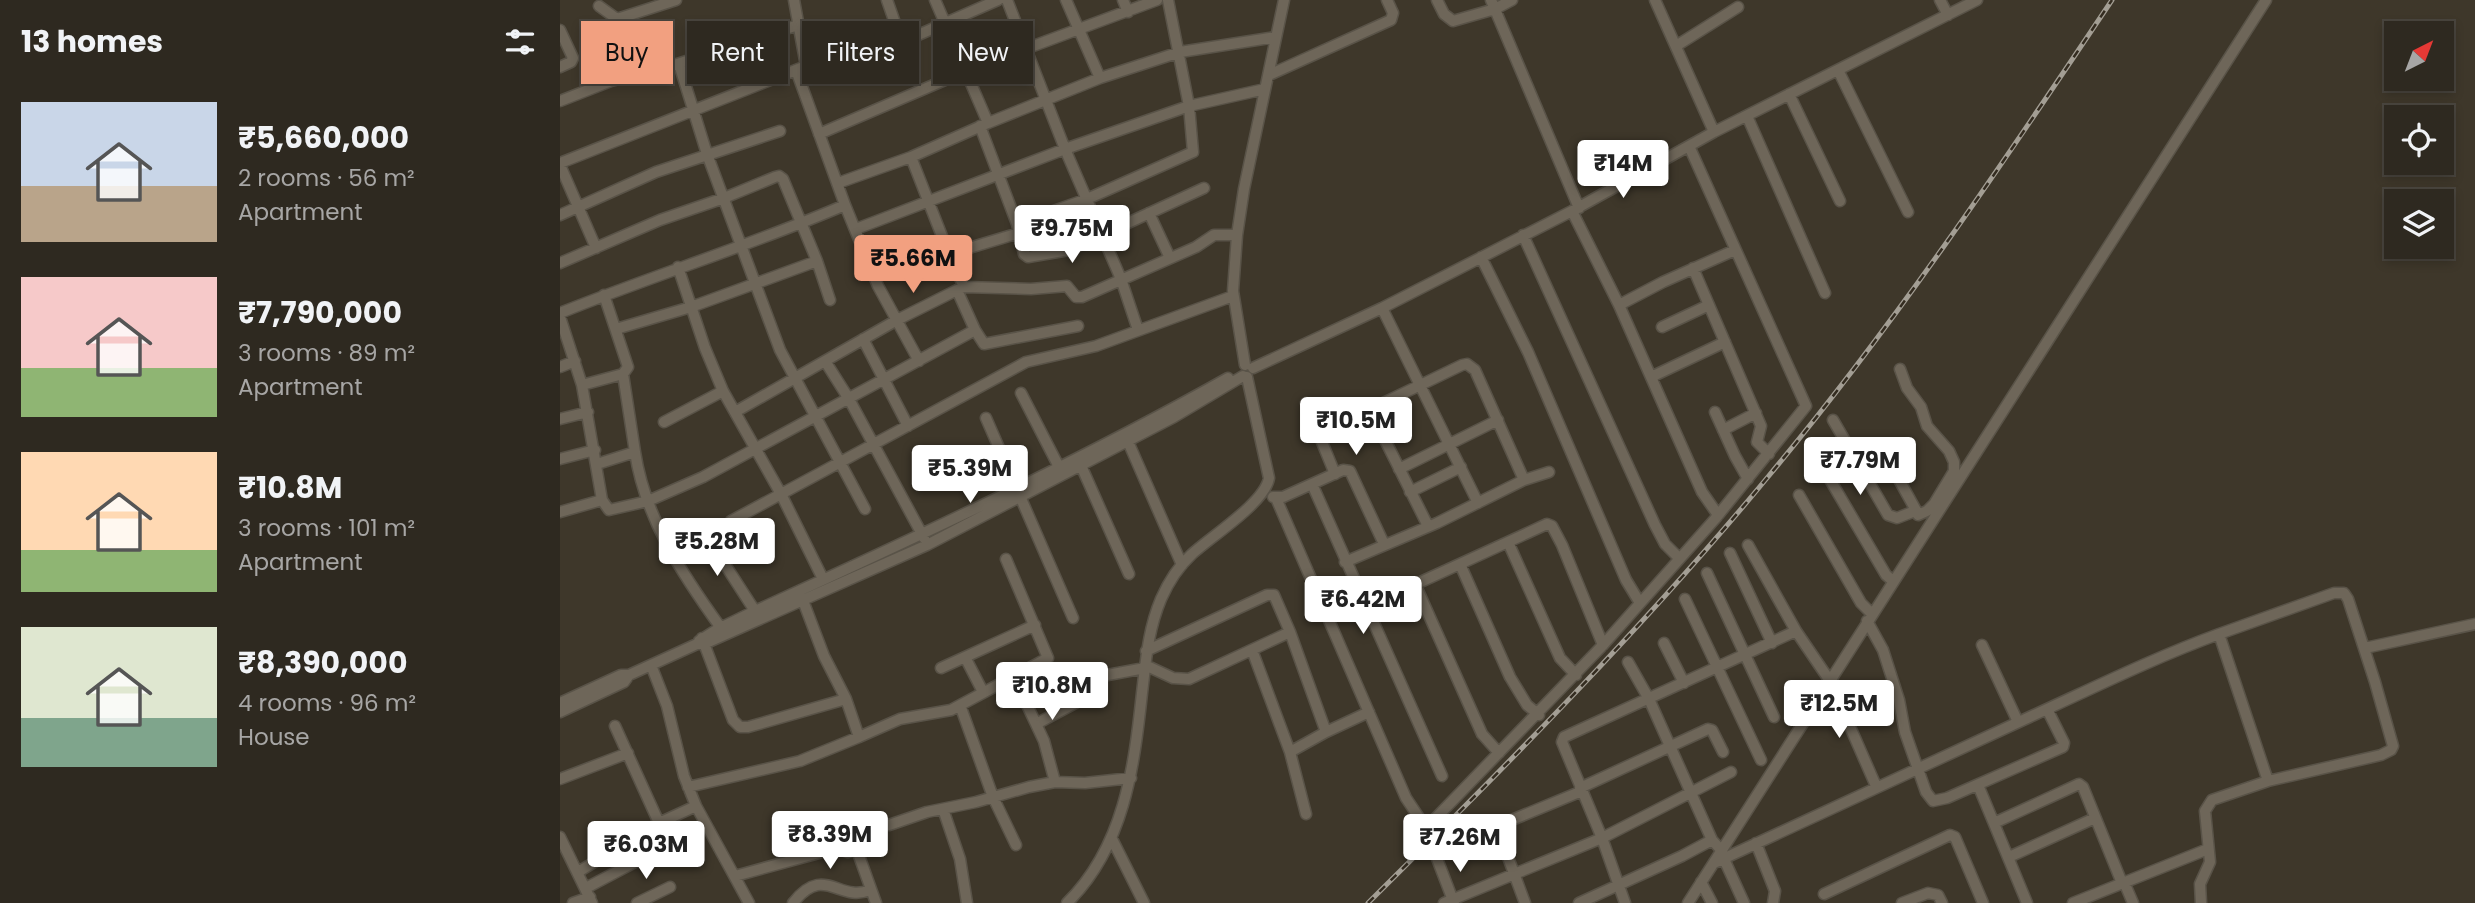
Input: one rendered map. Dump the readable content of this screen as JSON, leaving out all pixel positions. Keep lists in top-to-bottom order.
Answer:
{
  "north": "top right",
  "page": {
    "heading": "13 homes",
    "chip": [
      "Buy",
      "Rent",
      "Filters",
      "New"
    ],
    "list": [
      {
        "name": "₹5,660,000",
        "note": "2 rooms · 56 m² · Apartment"
      },
      {
        "name": "₹7,790,000",
        "note": "3 rooms · 89 m² · Apartment"
      },
      {
        "name": "₹10.8M",
        "note": "3 rooms · 101 m² · Apartment"
      },
      {
        "name": "₹8,390,000",
        "note": "4 rooms · 96 m² · House"
      }
    ],
    "price": [
      "₹14M",
      "₹9.75M",
      "₹5.66M",
      "₹10.5M",
      "₹7.79M",
      "₹5.39M",
      "₹5.28M",
      "₹6.42M",
      "₹10.8M",
      "₹12.5M",
      "₹8.39M",
      "₹7.26M",
      "₹6.03M"
    ]
  }
}
